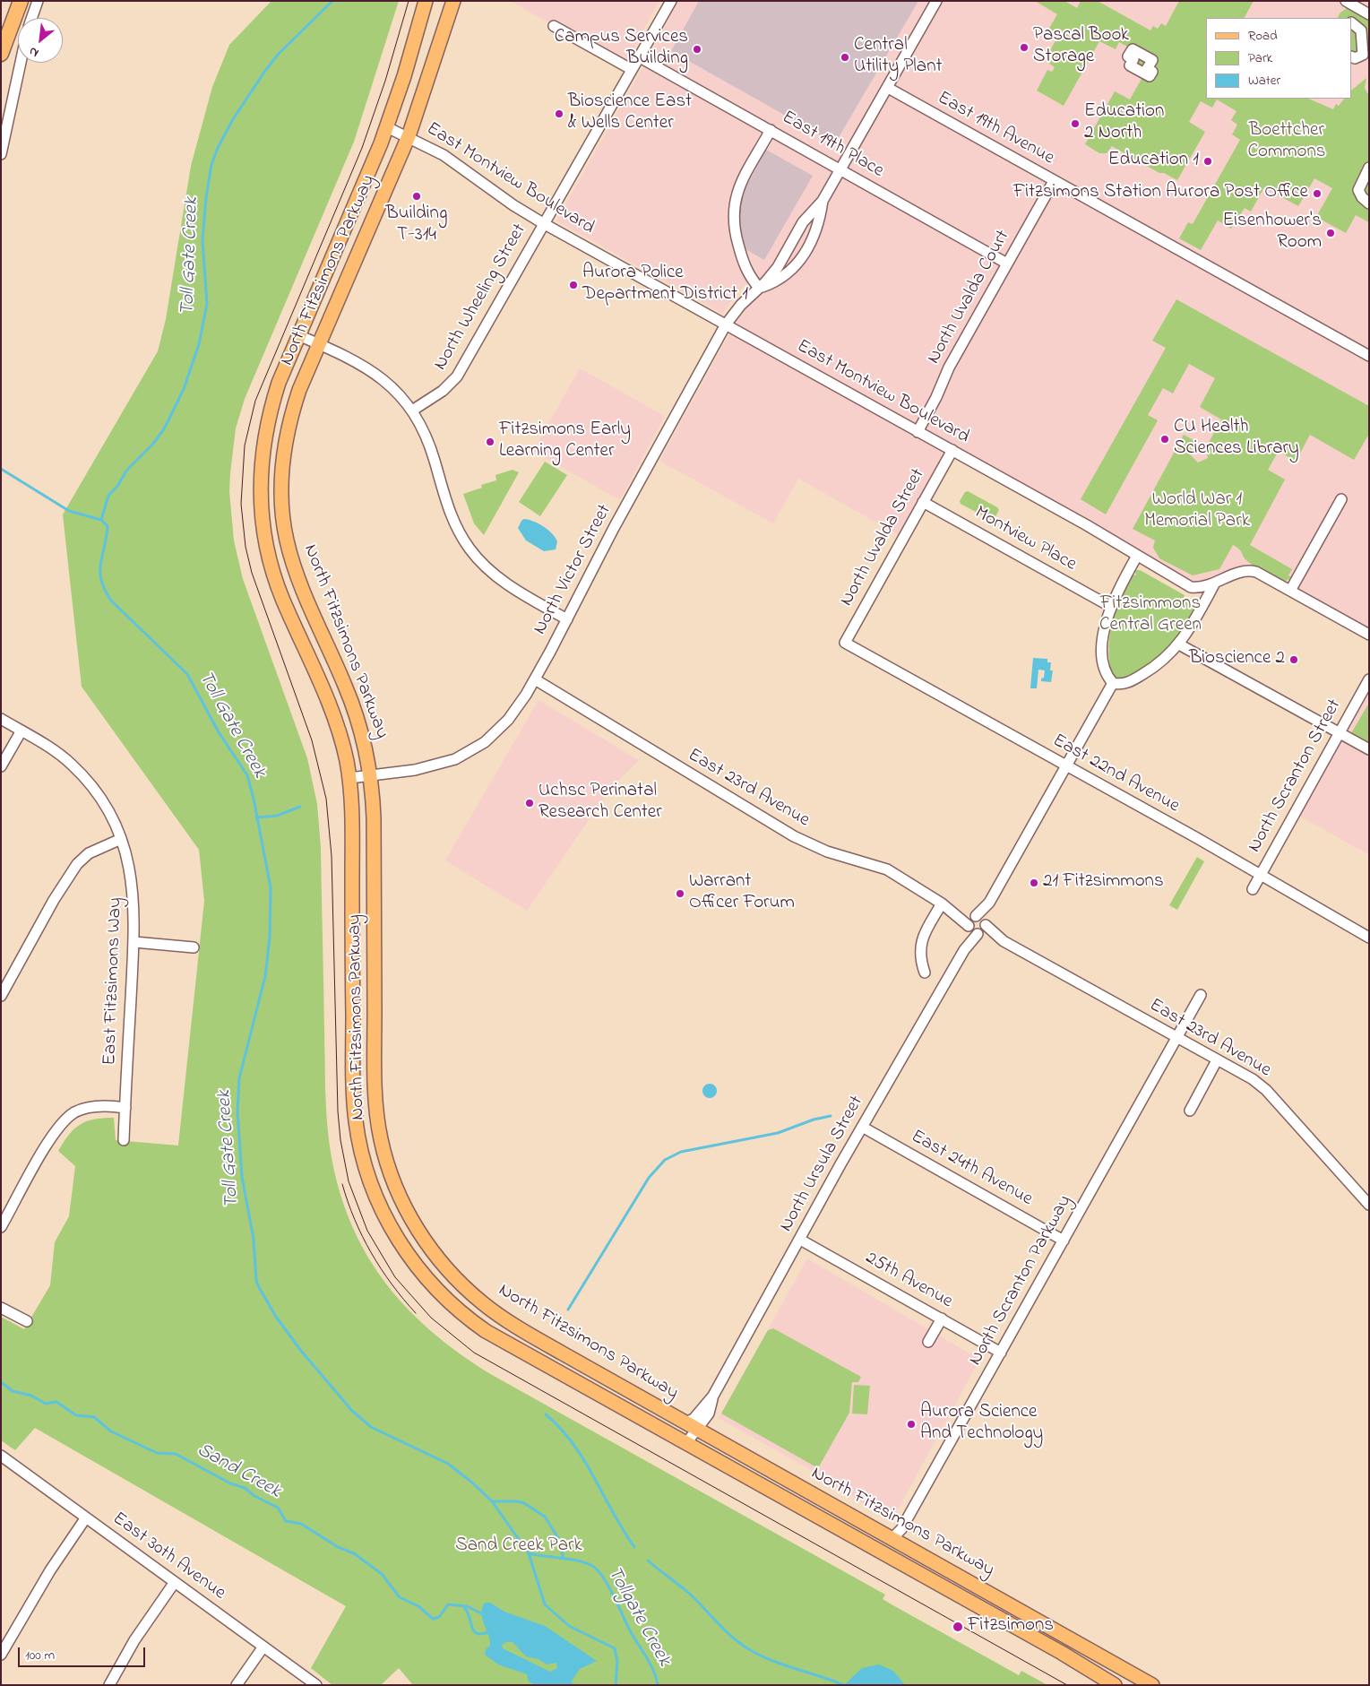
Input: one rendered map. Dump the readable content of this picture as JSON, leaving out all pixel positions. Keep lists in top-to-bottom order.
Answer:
{
  "streets": {
    "main road": ["North Fitzsimons Parkway"],
    "street": [
      "East 19th Avenue",
      "East 19th Place",
      "East Montview Boulevard",
      "North Wheeling Street",
      "North Uvalda Court",
      "North Uvalda Street",
      "Montview Place",
      "North Victor Street",
      "East 22nd Avenue",
      "North Scranton Street",
      "East 23rd Avenue",
      "East Fitzsimons Way",
      "North Ursula Street",
      "East 24th Avenue",
      "25th Avenue",
      "North Scranton Parkway",
      "East 30th Avenue"
    ]
  },
  "crossings": [
    ["East 19th Avenue", "North Uvalda Court"],
    ["East 19th Avenue", "North Victor Street"],
    ["East 19th Place", "North Wheeling Street"],
    ["East 19th Place", "North Uvalda Court"],
    ["East 19th Place", "North Victor Street"],
    ["East Montview Boulevard", "North Fitzsimons Parkway"],
    ["East Montview Boulevard", "North Wheeling Street"],
    ["East Montview Boulevard", "North Uvalda Court"],
    ["East Montview Boulevard", "North Uvalda Street"],
    ["East Montview Boulevard", "North Victor Street"],
    ["North Fitzsimons Parkway", "North Victor Street"],
    ["North Fitzsimons Parkway", "North Ursula Street"],
    ["North Fitzsimons Parkway", "North Scranton Parkway"],
    ["North Uvalda Street", "Montview Place"],
    ["North Uvalda Street", "East 22nd Avenue"],
    ["North Victor Street", "East 23rd Avenue"],
    ["East 22nd Avenue", "North Scranton Street"],
    ["East 22nd Avenue", "North Ursula Street"],
    ["East 23rd Avenue", "North Ursula Street"],
    ["East 23rd Avenue", "North Scranton Parkway"],
    ["North Ursula Street", "East 24th Avenue"],
    ["North Ursula Street", "25th Avenue"],
    ["East 24th Avenue", "North Scranton Parkway"],
    ["25th Avenue", "North Scranton Parkway"]
  ],
  "water": ["Toll Gate Creek", "Sand Creek", "Tollgate Creek"],
  "parks": [
    "Boettcher Commons",
    "World War 1 Memorial Park",
    "Fitzsimmons Central Green",
    "Sand Creek Park"
  ],
  "places": [
    "Pascal Book Storage",
    "Campus Services Building",
    "Central Utility Plant",
    "Bioscience East & Wells Center",
    "Education 2 North",
    "Education 1",
    "Fitzsimons Station Aurora Post Office",
    "Building T-314",
    "Eisenhower's Room",
    "Aurora Police Department District 1",
    "CU Health Sciences Library",
    "Fitzsimons Early Learning Center",
    "Bioscience 2",
    "Uchsc Perinatal Research Center",
    "21 Fitzsimmons",
    "Warrant Officer Forum",
    "Aurora Science And Technology",
    "Fitzsimons"
  ],
  "legend": ["Road", "Park", "Water"],
  "scale_bar": "100 m",
  "north": "bottom left"
}
